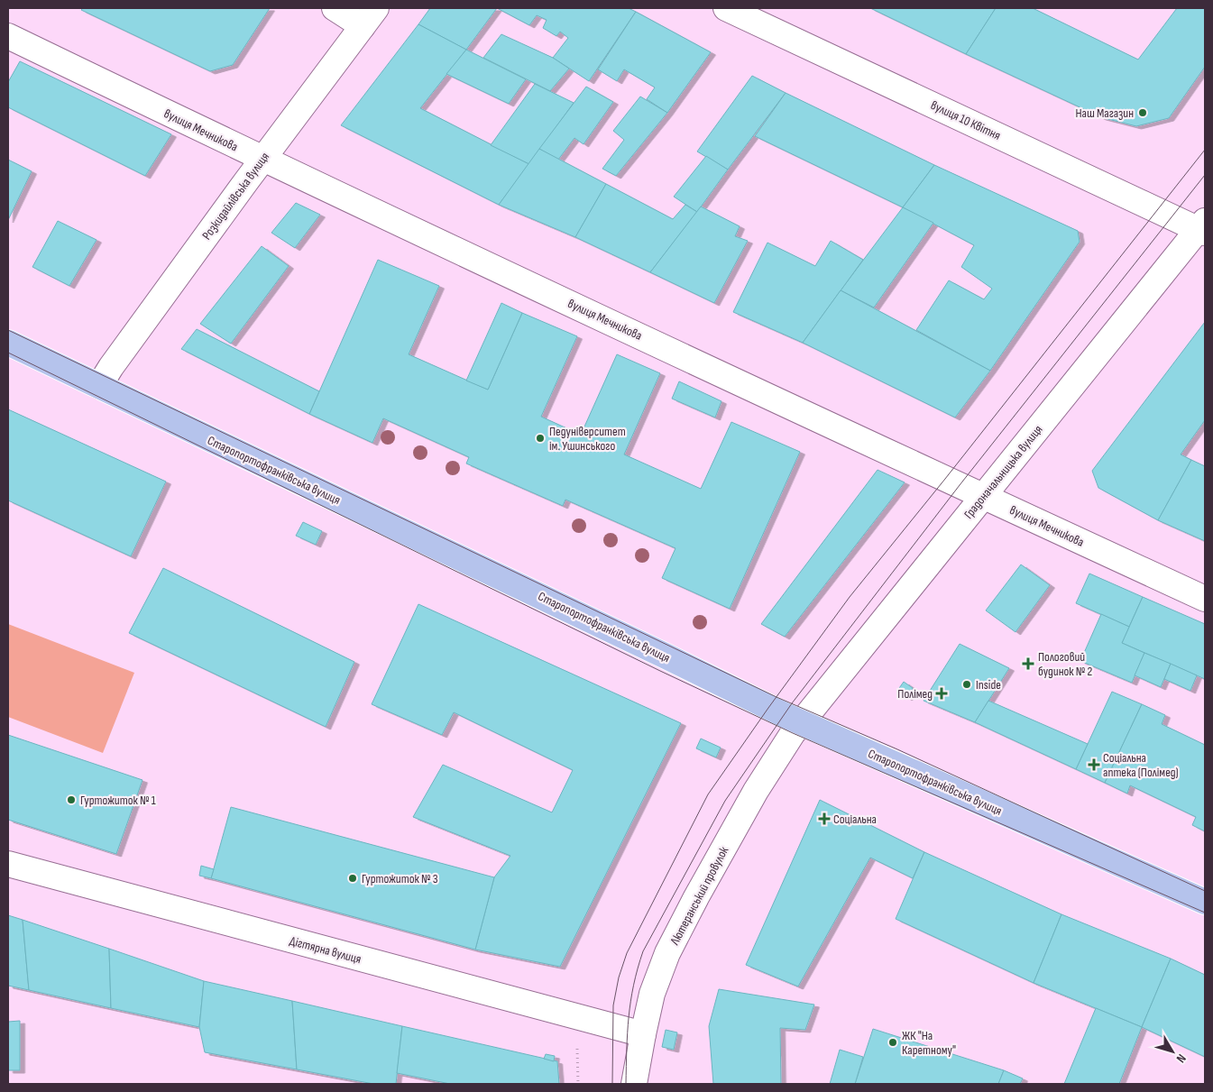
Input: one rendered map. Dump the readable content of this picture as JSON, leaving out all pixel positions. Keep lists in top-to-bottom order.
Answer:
{
  "streets": {
    "main road": ["Старопортофранківська вулиця"],
    "street": [
      "вулиця 10 Квітня",
      "вулиця Мечникова",
      "Розкидайлівська вулиця",
      "Градоначальницька вулиця",
      "Лютеранський провулок",
      "Дігтярна вулиця"
    ]
  },
  "crossings": [
    ["вулиця 10 Квітня", "Градоначальницька вулиця"],
    ["вулиця Мечникова", "Розкидайлівська вулиця"],
    ["вулиця Мечникова", "Градоначальницька вулиця"],
    ["Розкидайлівська вулиця", "Старопортофранківська вулиця"],
    ["Старопортофранківська вулиця", "Градоначальницька вулиця"],
    ["Старопортофранківська вулиця", "Лютеранський провулок"],
    ["Градоначальницька вулиця", "Лютеранський провулок"],
    ["Лютеранський провулок", "Дігтярна вулиця"]
  ],
  "places": {
    "other": [
      "Наш Магазин",
      "Педуніверситет ім. Ушинського",
      "Inside",
      "Гуртожиток № 1",
      "Гуртожиток № 3",
      "ЖК \"На Каретному\""
    ],
    "health": [
      "Пологовий будинок № 2",
      "Полімед",
      "Соціальна аптека (Полімед)",
      "Соціальна"
    ]
  },
  "north": "bottom right"
}
